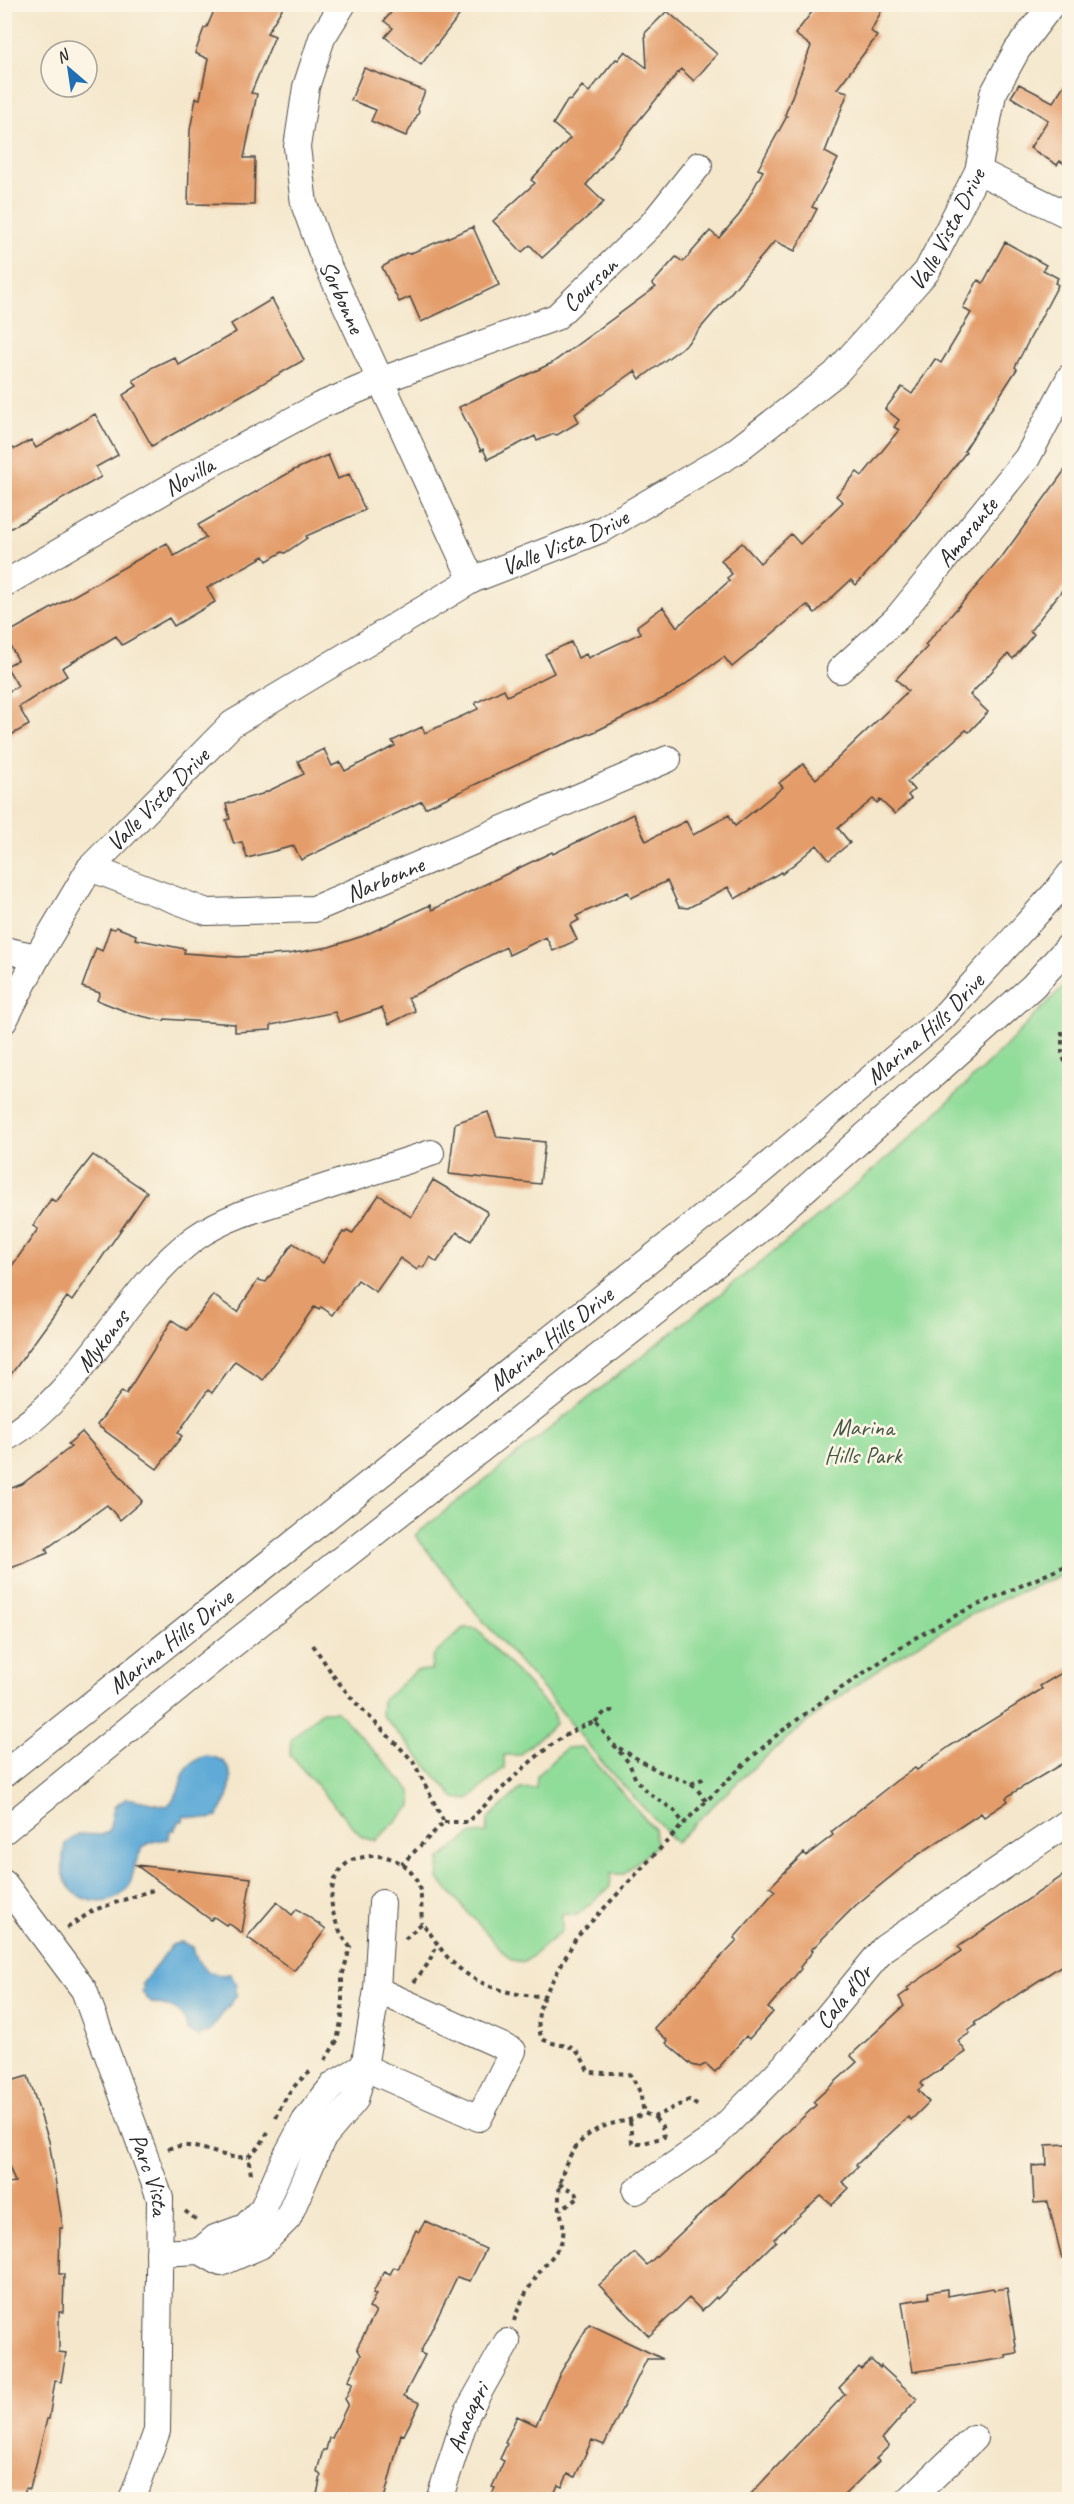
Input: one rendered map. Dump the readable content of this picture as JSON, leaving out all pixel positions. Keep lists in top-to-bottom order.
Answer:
{
  "streets": {
    "street": [
      "Valle Vista Drive",
      "Coursan",
      "Sorbonne",
      "Novilla",
      "Amarante",
      "Narbonne",
      "Marina Hills Drive",
      "Mykonos",
      "Cala d'Or",
      "Parc Vista",
      "Anacapri"
    ]
  },
  "crossings": [
    ["Valle Vista Drive", "Sorbonne"],
    ["Valle Vista Drive", "Narbonne"],
    ["Coursan", "Sorbonne"],
    ["Coursan", "Novilla"],
    ["Sorbonne", "Novilla"]
  ],
  "parks": ["Marina Hills Park"],
  "north": "top left"
}
